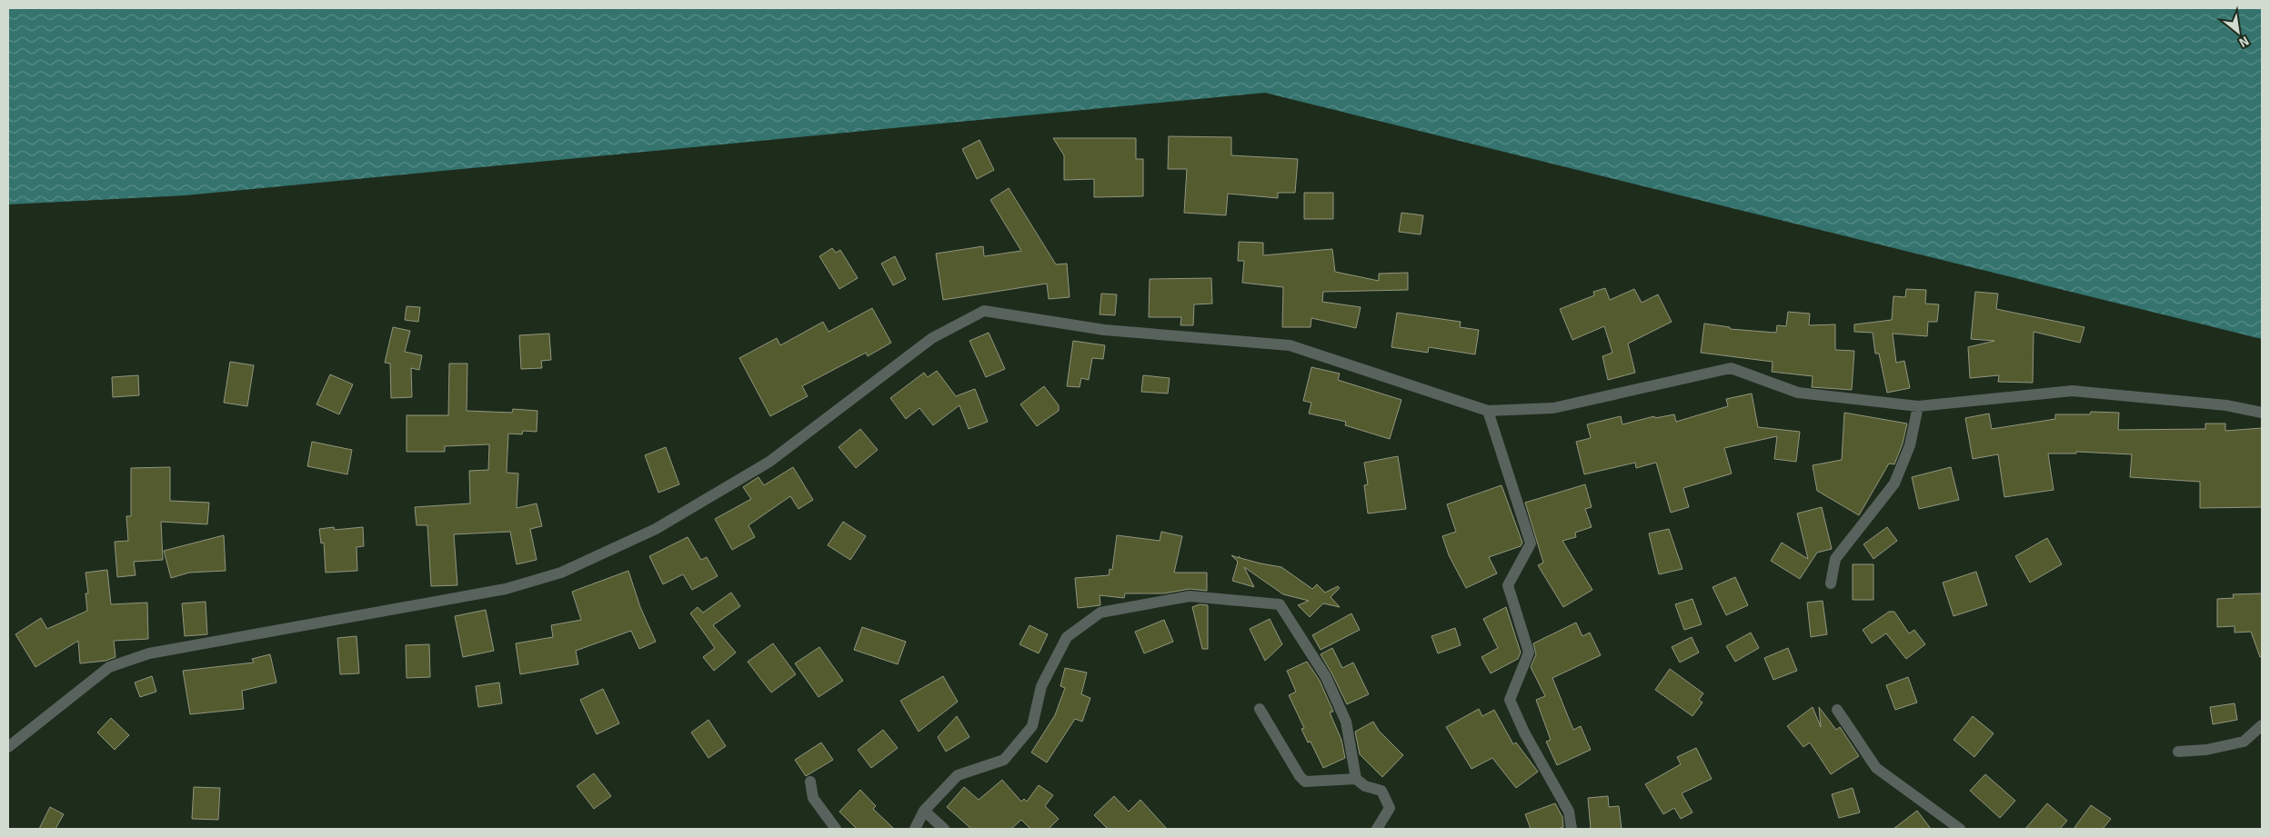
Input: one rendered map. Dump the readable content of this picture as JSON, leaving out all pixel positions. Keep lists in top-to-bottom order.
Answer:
{
  "north": "bottom right"
}
